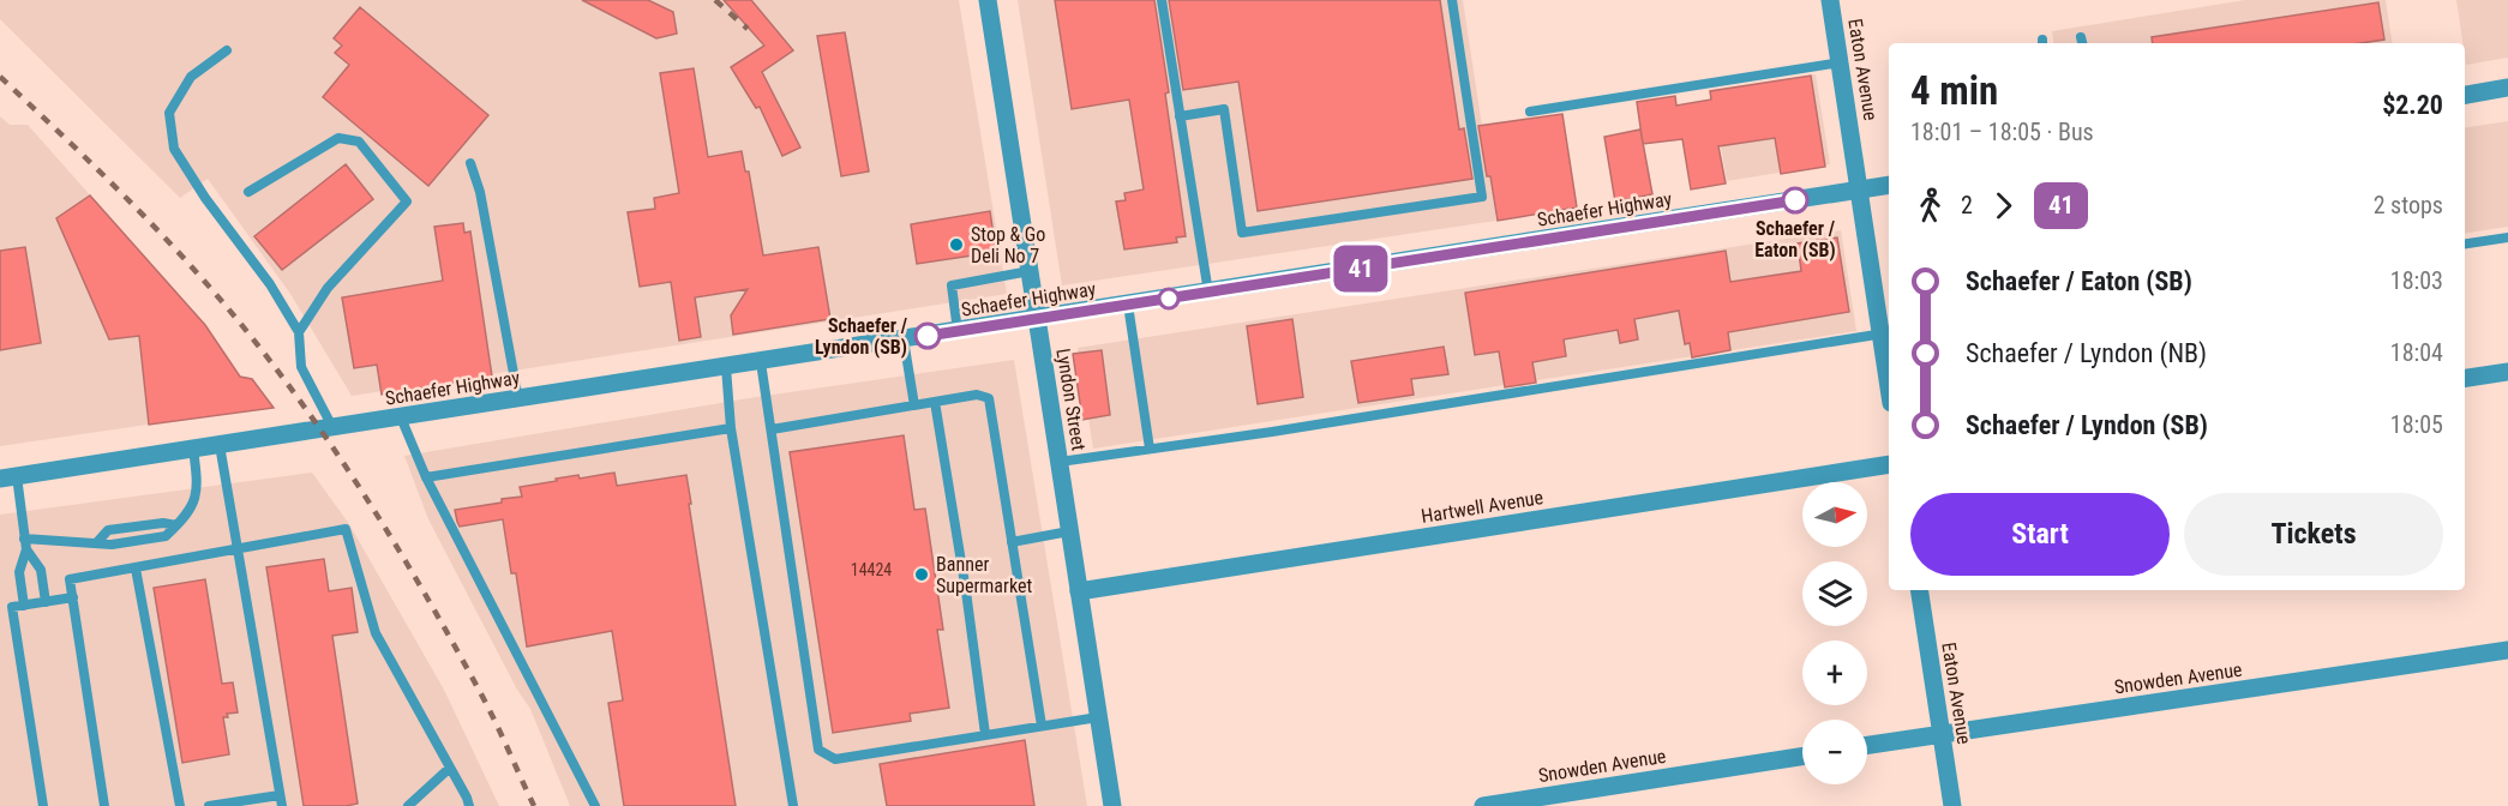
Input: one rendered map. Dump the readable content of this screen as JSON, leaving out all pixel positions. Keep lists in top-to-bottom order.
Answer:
{
  "streets": {
    "street": [
      "Eaton Avenue",
      "Schaefer Highway",
      "Lyndon Street",
      "Hartwell Avenue",
      "Snowden Avenue"
    ]
  },
  "crossings": [
    ["Eaton Avenue", "Schaefer Highway"],
    ["Eaton Avenue", "Snowden Avenue"],
    ["Schaefer Highway", "Lyndon Street"],
    ["Lyndon Street", "Hartwell Avenue"]
  ],
  "places": [
    "Schaefer / Eaton (SB)",
    "Stop & Go Deli No 7",
    "Schaefer / Lyndon (SB)",
    "Banner Supermarket"
  ],
  "lines": ["bus line 41"],
  "house_numbers": ["14424"],
  "north": "right",
  "page": {
    "on_map": "41",
    "heading": ["4 min", "18:01 – 18:05 · Bus", "$2.20"],
    "legs": ["2", "41", "2 stops"],
    "list": [
      {
        "name": "Schaefer / Eaton (SB)",
        "value": "18:03"
      },
      {
        "name": "Schaefer / Lyndon (NB)",
        "value": "18:04"
      },
      {
        "name": "Schaefer / Lyndon (SB)",
        "value": "18:05"
      }
    ],
    "buttons": ["Start", "Tickets"],
    "map_buttons": ["+", "−"]
  }
}
